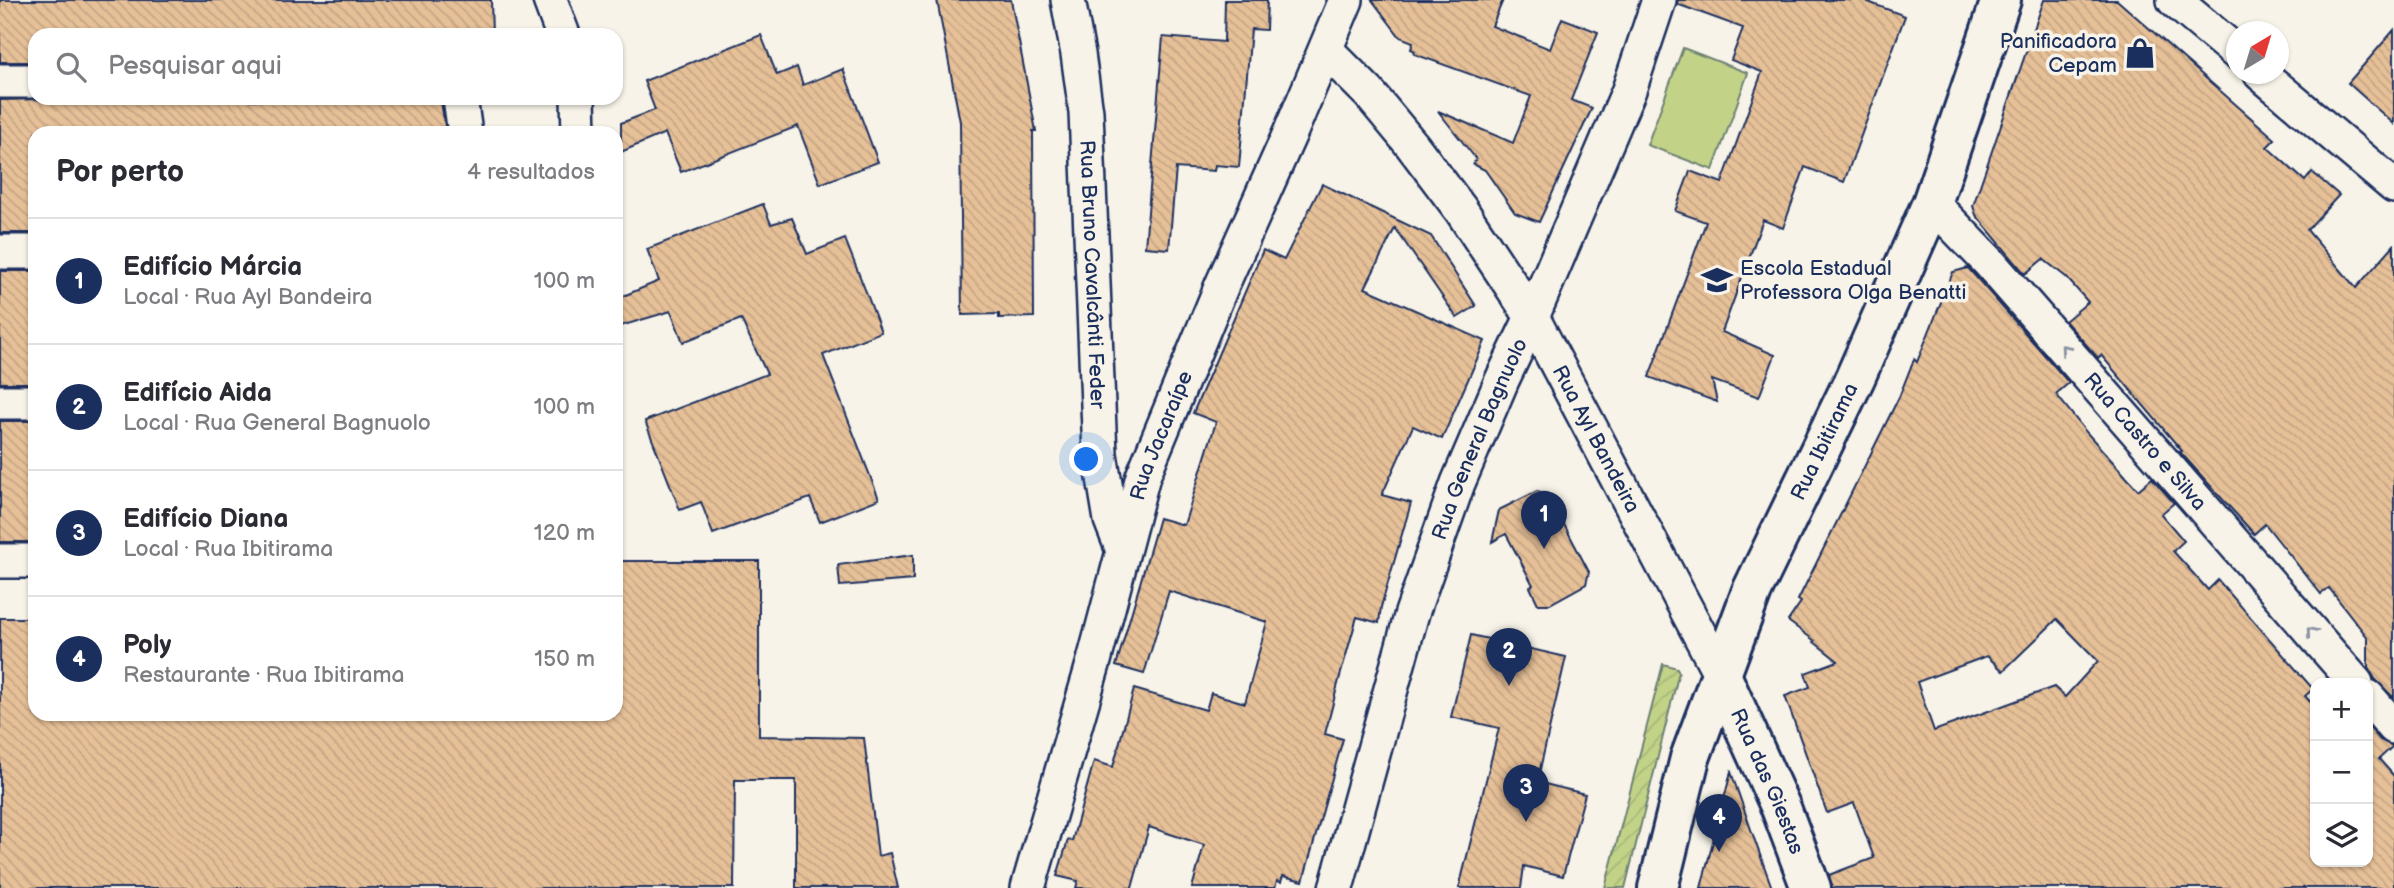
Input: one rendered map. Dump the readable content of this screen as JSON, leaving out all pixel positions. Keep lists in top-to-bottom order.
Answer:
{
  "streets": {
    "main road": ["Rua Ibitirama", "Rua das Giestas"],
    "street": [
      "Rua Bruno Cavalcânti Feder",
      "Rua Jacaraípe",
      "Rua General Bagnuolo",
      "Rua Ayl Bandeira",
      "Rua Castro e Silva"
    ]
  },
  "crossings": [
    ["Rua Bruno Cavalcânti Feder", "Rua Jacaraípe"],
    ["Rua Jacaraípe", "Rua Ayl Bandeira"],
    ["Rua General Bagnuolo", "Rua Ayl Bandeira"],
    ["Rua Ayl Bandeira", "Rua Ibitirama"],
    ["Rua Ayl Bandeira", "Rua das Giestas"],
    ["Rua Castro e Silva", "Rua Ibitirama"],
    ["Rua Ibitirama", "Rua das Giestas"]
  ],
  "one_way": ["Rua Castro e Silva"],
  "places": {
    "shop": ["Panificadora Cepam"],
    "school or university": ["Escola Estadual Professora Olga Benatti"]
  },
  "north": "top right",
  "page": {
    "search": "Pesquisar aqui",
    "heading": ["Por perto", "4 resultados"],
    "list": [
      {
        "mark": "1",
        "name": "Edifício Márcia",
        "note": "Local · Rua Ayl Bandeira",
        "value": "100 m"
      },
      {
        "mark": "2",
        "name": "Edifício Aida",
        "note": "Local · Rua General Bagnuolo",
        "value": "100 m"
      },
      {
        "mark": "3",
        "name": "Edifício Diana",
        "note": "Local · Rua Ibitirama",
        "value": "120 m"
      },
      {
        "mark": "4",
        "name": "Poly",
        "note": "Restaurante · Rua Ibitirama",
        "value": "150 m"
      }
    ],
    "pins": [
      "1",
      "2",
      "3",
      "4"
    ],
    "map_buttons": ["+", "−"]
  }
}
